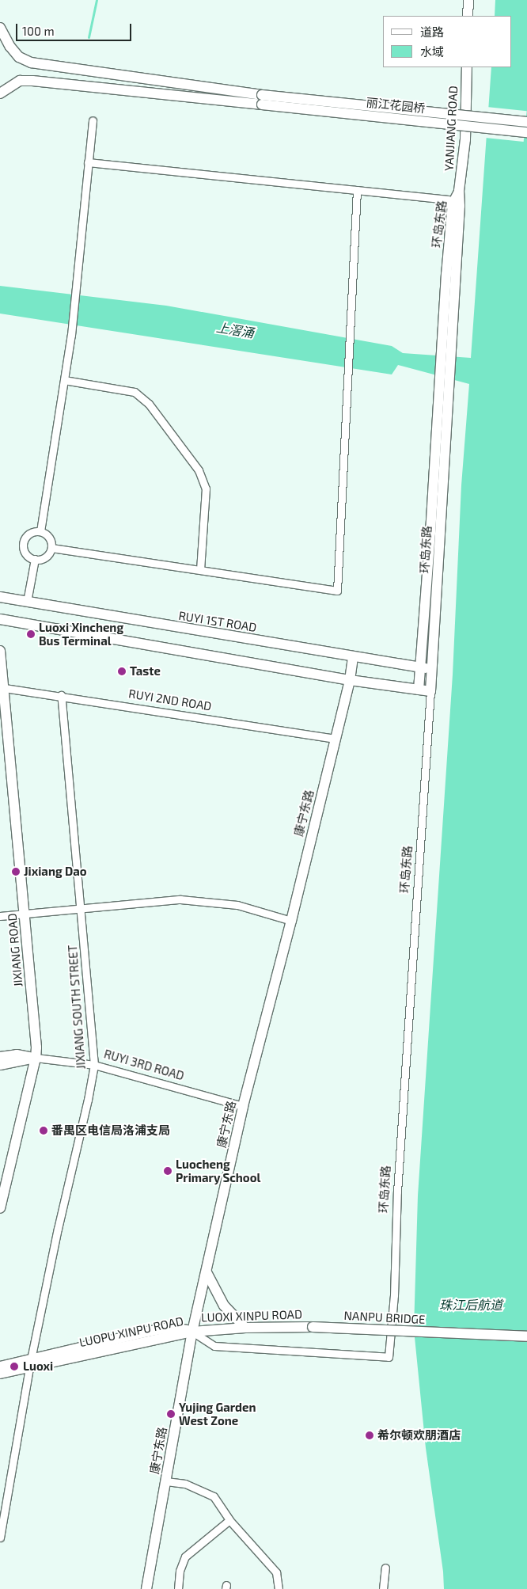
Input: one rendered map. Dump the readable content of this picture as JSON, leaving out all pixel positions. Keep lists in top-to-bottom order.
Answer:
{
  "streets": {
    "street": [
      "丽江花园桥",
      "YANJIANG ROAD",
      "环岛东路",
      "RUYI 1ST ROAD",
      "RUYI 2ND ROAD",
      "康宁东路",
      "JIXIANG ROAD",
      "JIXIANG SOUTH STREET",
      "RUYI 3RD ROAD",
      "LUOXI XINPU ROAD",
      "NANPU BRIDGE",
      "LUOPU XINPU ROAD"
    ]
  },
  "crossings": [
    ["YANJIANG ROAD", "环岛东路"],
    ["环岛东路", "RUYI 1ST ROAD"],
    ["环岛东路", "康宁东路"],
    ["环岛东路", "LUOXI XINPU ROAD"],
    ["环岛东路", "LUOPU XINPU ROAD"],
    ["RUYI 1ST ROAD", "康宁东路"],
    ["RUYI 2ND ROAD", "康宁东路"],
    ["RUYI 2ND ROAD", "JIXIANG ROAD"],
    ["RUYI 2ND ROAD", "JIXIANG SOUTH STREET"],
    ["康宁东路", "RUYI 3RD ROAD"],
    ["康宁东路", "LUOXI XINPU ROAD"],
    ["康宁东路", "LUOPU XINPU ROAD"],
    ["JIXIANG ROAD", "RUYI 3RD ROAD"],
    ["JIXIANG SOUTH STREET", "RUYI 3RD ROAD"],
    ["JIXIANG SOUTH STREET", "LUOPU XINPU ROAD"],
    ["LUOXI XINPU ROAD", "NANPU BRIDGE"],
    ["LUOXI XINPU ROAD", "LUOPU XINPU ROAD"]
  ],
  "water": ["上滘涌", "珠江后航道"],
  "places": [
    "Luoxi Xincheng Bus Terminal",
    "Taste",
    "Jixiang Dao",
    "番禺区电信局洛浦支局",
    "Luocheng Primary School",
    "Luoxi",
    "Yujing Garden West Zone",
    "希尔顿欢朋酒店"
  ],
  "legend": ["道路", "水域"],
  "scale_bar": "100 m"
}
